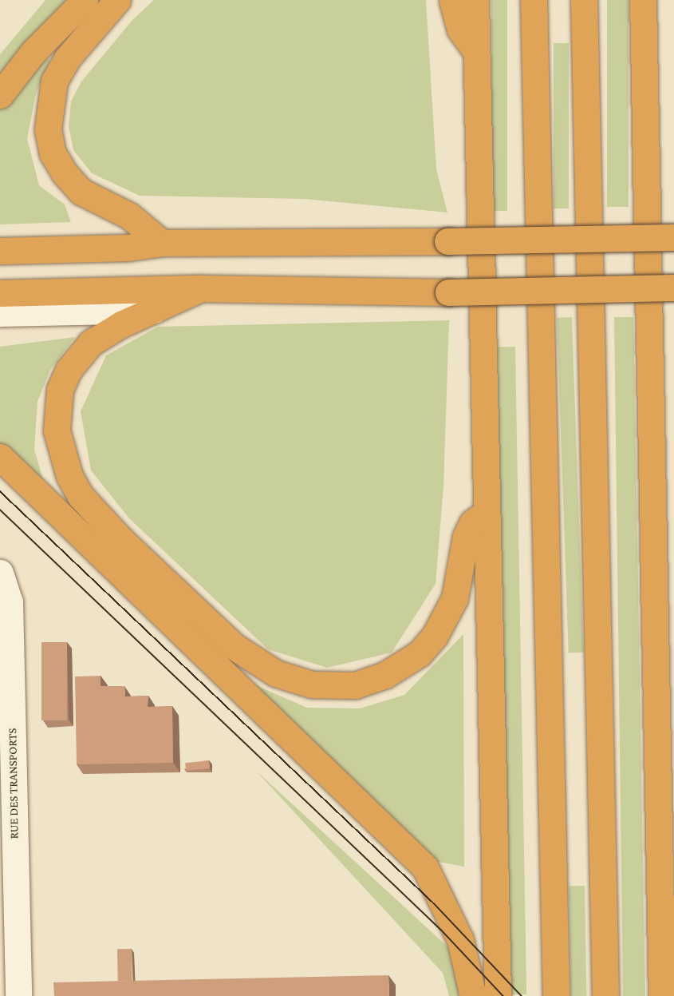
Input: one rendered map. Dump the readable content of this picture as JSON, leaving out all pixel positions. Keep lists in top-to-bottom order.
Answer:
{
  "streets": {
    "lane": ["RUE DES TRANSPORTS"]
  }
}
